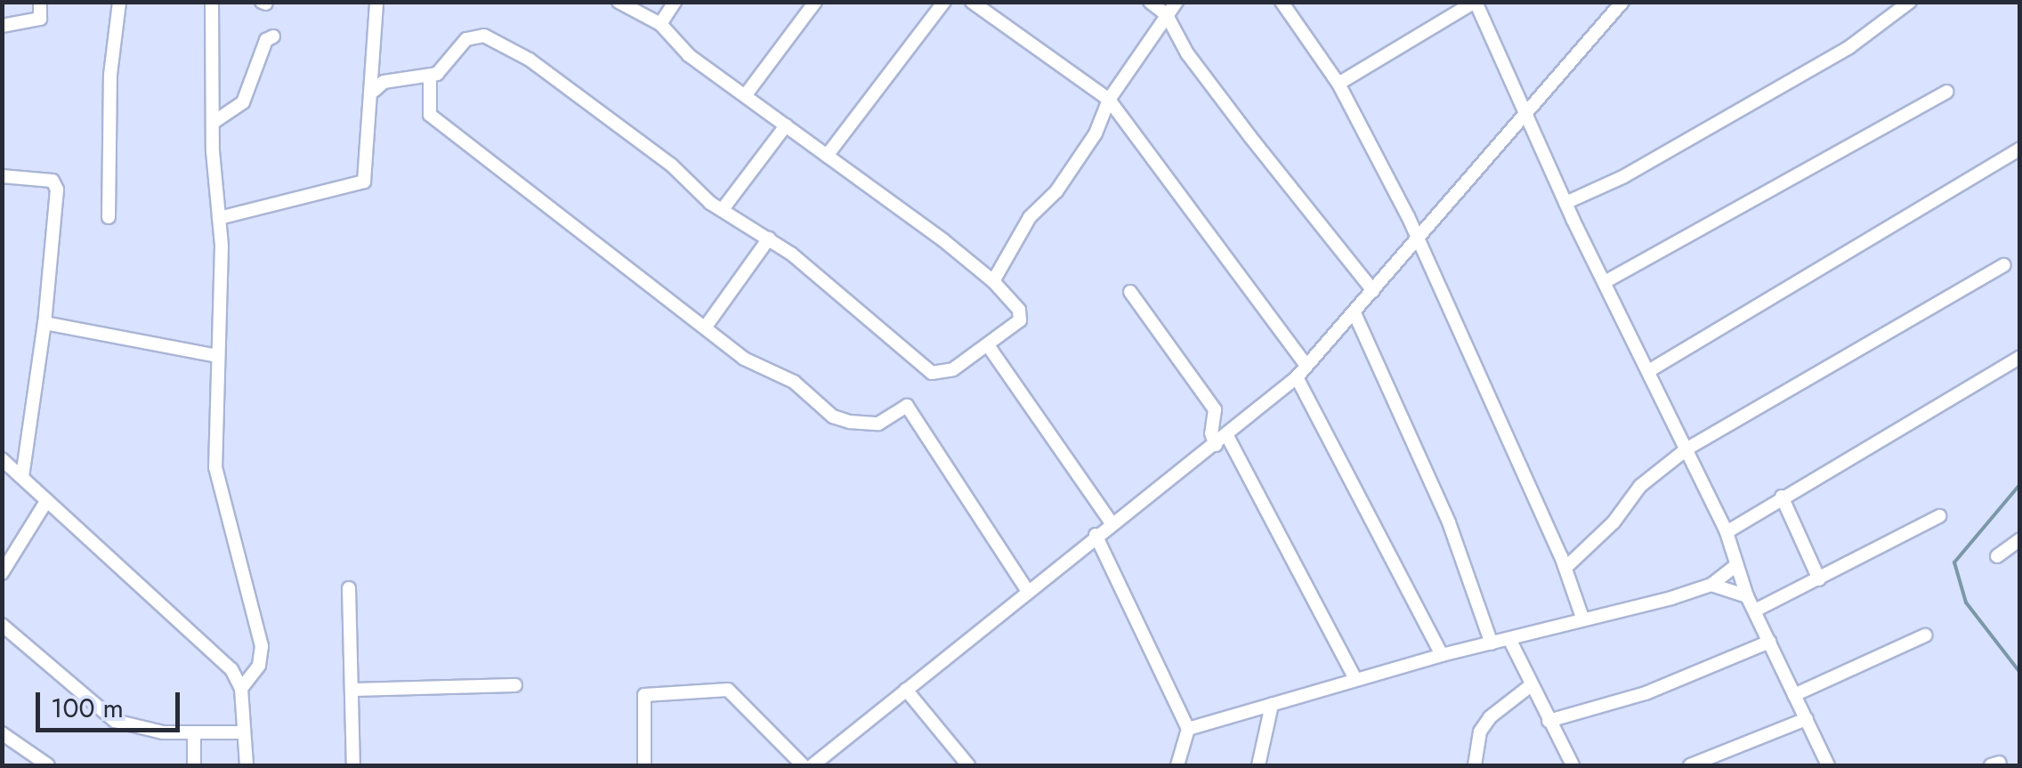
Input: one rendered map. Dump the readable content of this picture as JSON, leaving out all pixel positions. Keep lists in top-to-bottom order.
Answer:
{
  "scale_bar": "100 m"
}
